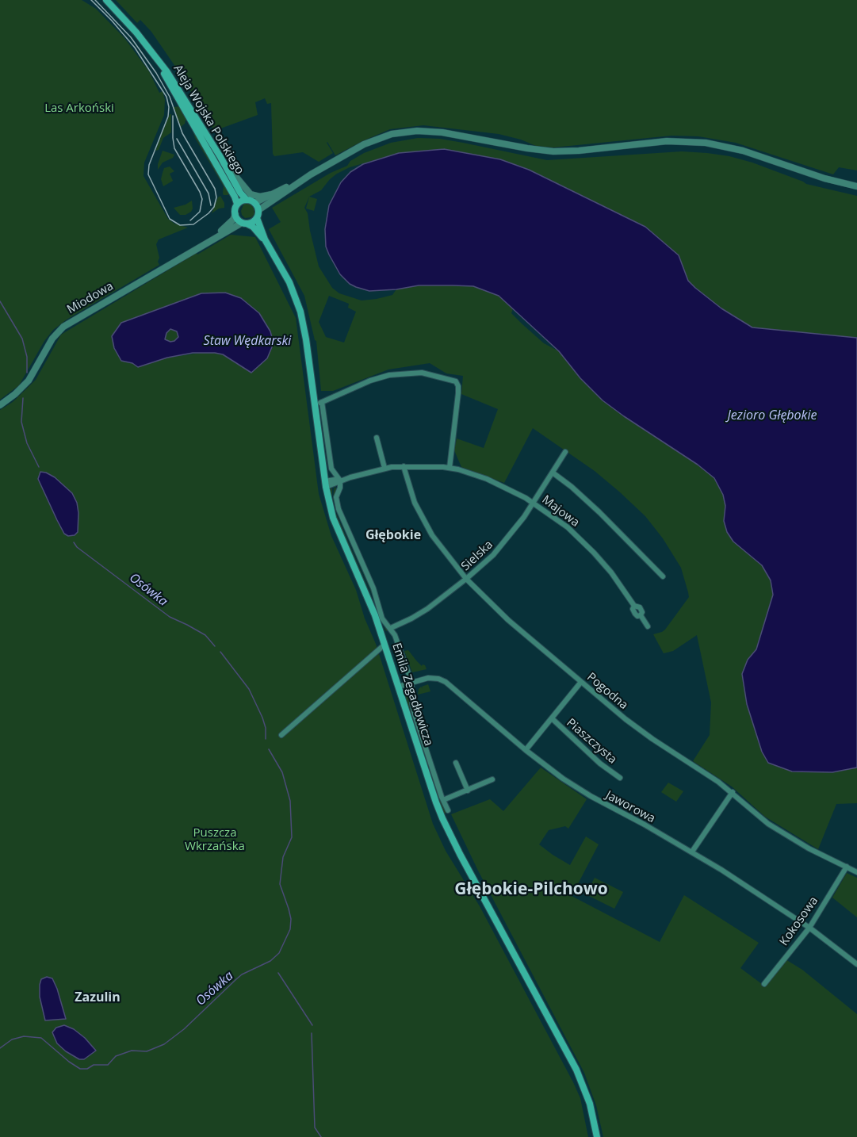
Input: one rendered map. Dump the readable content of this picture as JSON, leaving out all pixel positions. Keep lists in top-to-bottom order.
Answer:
{
  "streets": {
    "main road": ["Aleja Wojska Polskiego", "Emila Zegadłowicza"],
    "street": [
      "Miodowa",
      "Majowa",
      "Sielska",
      "Pogodna",
      "Piaszczysta",
      "Jaworowa",
      "Kokosowa"
    ]
  },
  "crossings": [
    ["Aleja Wojska Polskiego", "Miodowa"],
    ["Aleja Wojska Polskiego", "Emila Zegadłowicza"],
    ["Miodowa", "Emila Zegadłowicza"],
    ["Majowa", "Sielska"],
    ["Majowa", "Pogodna"],
    ["Majowa", "Emila Zegadłowicza"],
    ["Sielska", "Pogodna"],
    ["Pogodna", "Piaszczysta"],
    ["Pogodna", "Kokosowa"],
    ["Emila Zegadłowicza", "Jaworowa"],
    ["Piaszczysta", "Jaworowa"],
    ["Jaworowa", "Kokosowa"]
  ],
  "districts": ["Głębokie", "Głębokie-Pilchowo", "Zazulin"],
  "water": ["Staw Wędkarski", "Jezioro Głębokie", "Osówka"],
  "parks": ["Las Arkoński", "Puszcza Wkrzańska"]
}
